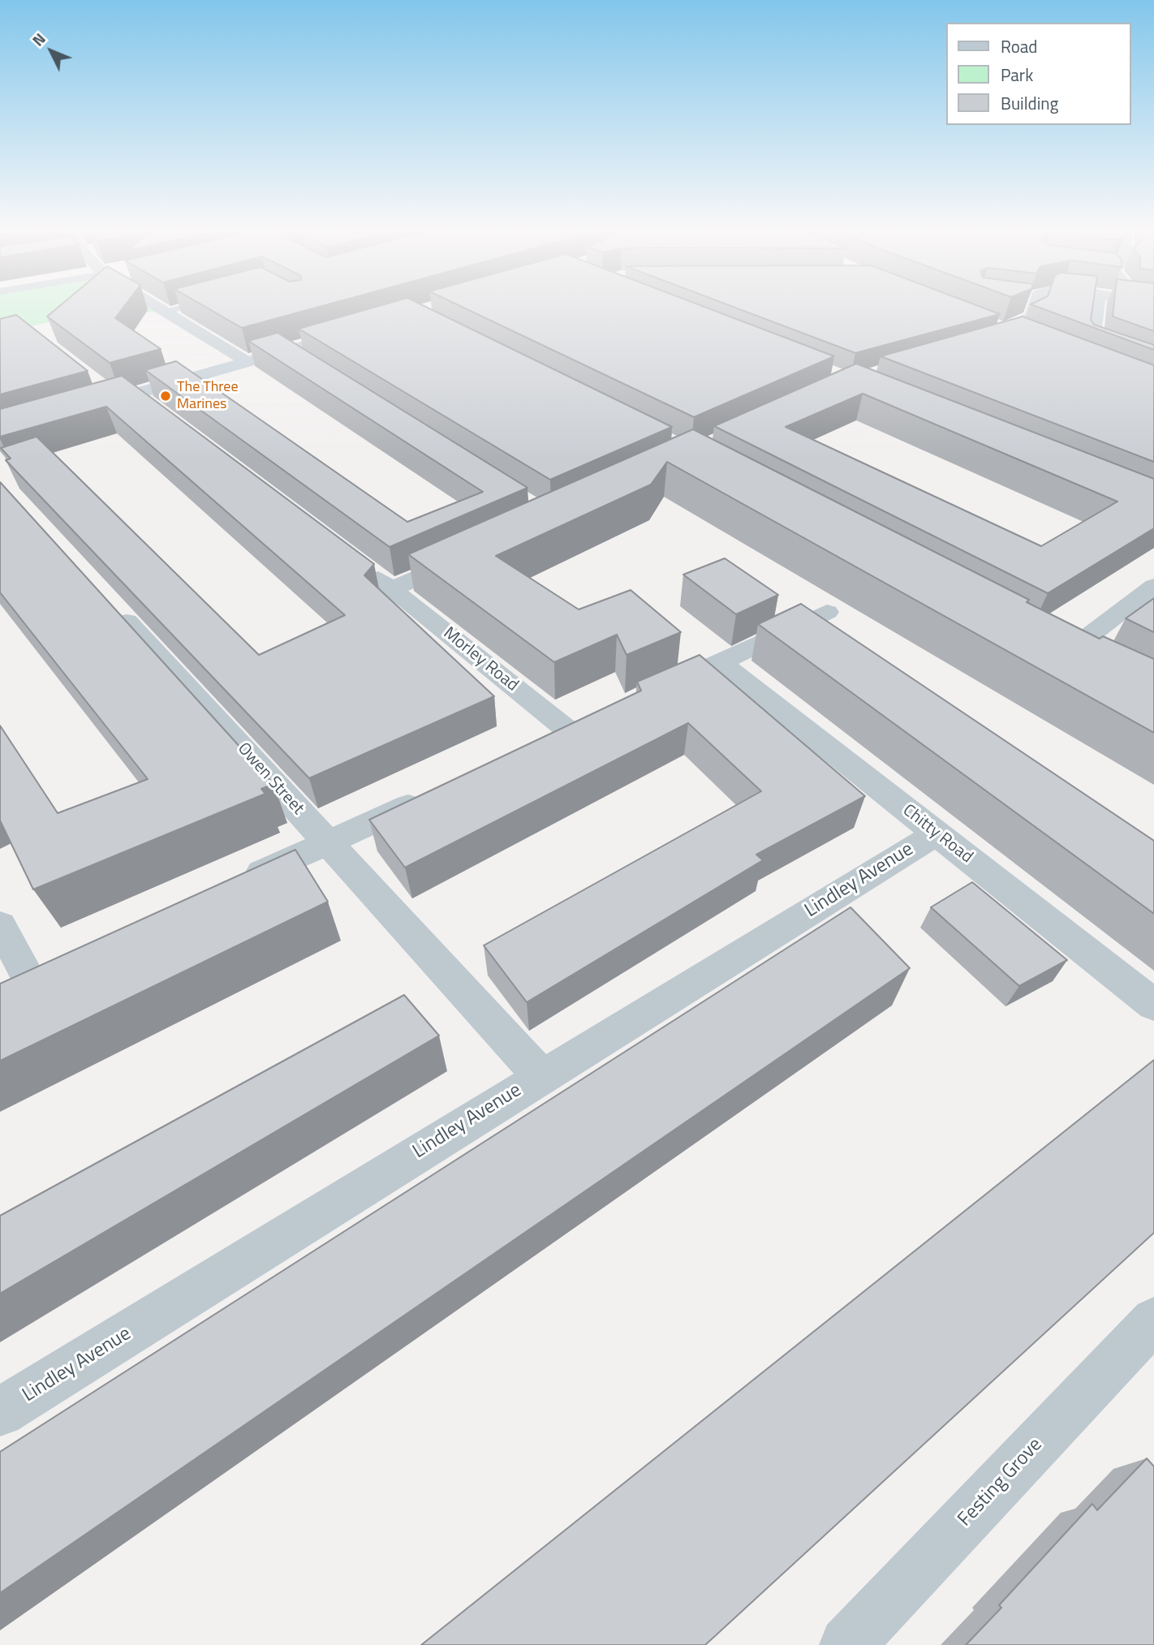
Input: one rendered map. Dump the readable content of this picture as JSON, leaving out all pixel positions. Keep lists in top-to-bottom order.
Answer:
{
  "streets": {
    "street": [
      "Morley Road",
      "Owen Street",
      "Chitty Road",
      "Lindley Avenue",
      "Festing Grove"
    ]
  },
  "crossings": [
    ["Owen Street", "Lindley Avenue"],
    ["Chitty Road", "Lindley Avenue"]
  ],
  "places": ["The Three Marines"],
  "legend": ["Road", "Park", "Building"],
  "north": "top left"
}
